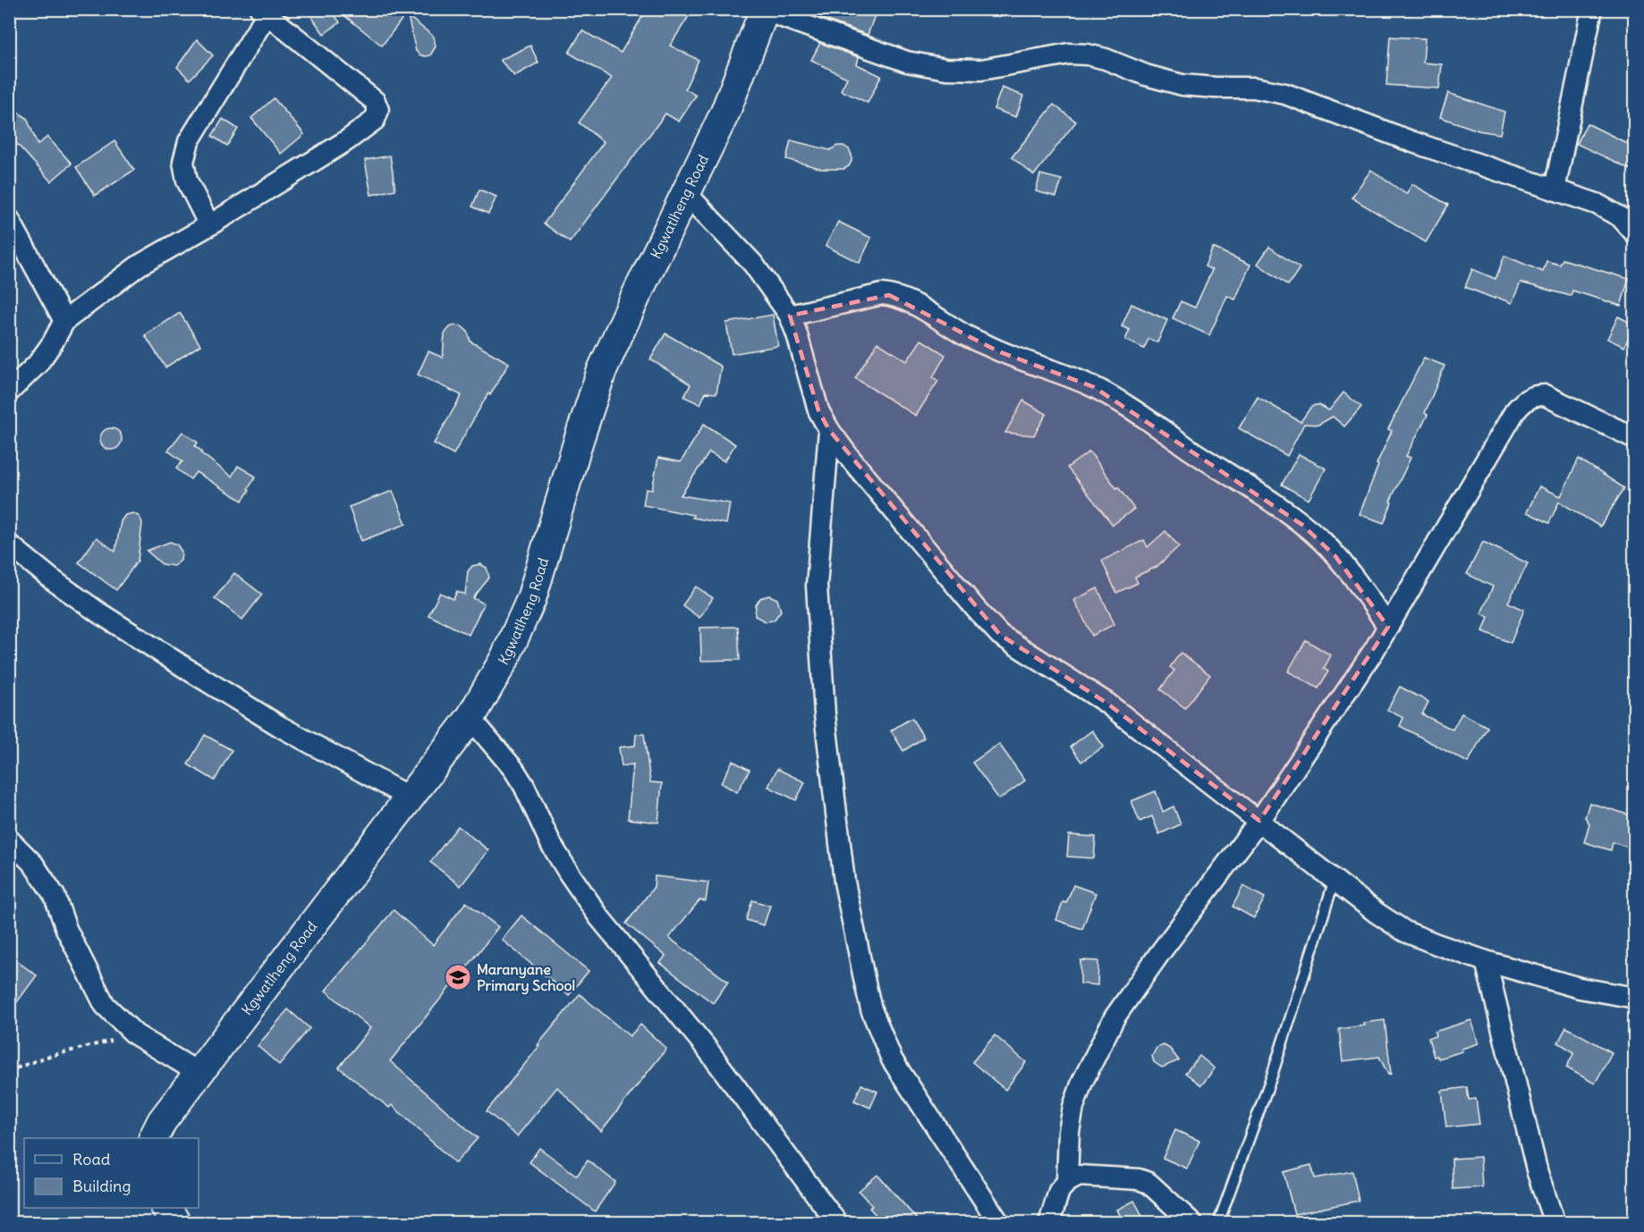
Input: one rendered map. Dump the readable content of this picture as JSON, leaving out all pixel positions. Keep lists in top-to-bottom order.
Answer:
{
  "streets": {
    "street": ["Kgwatlheng Road"]
  },
  "places": {
    "school or university": ["Maranyane Primary School"]
  },
  "legend": ["Road", "Building"]
}
